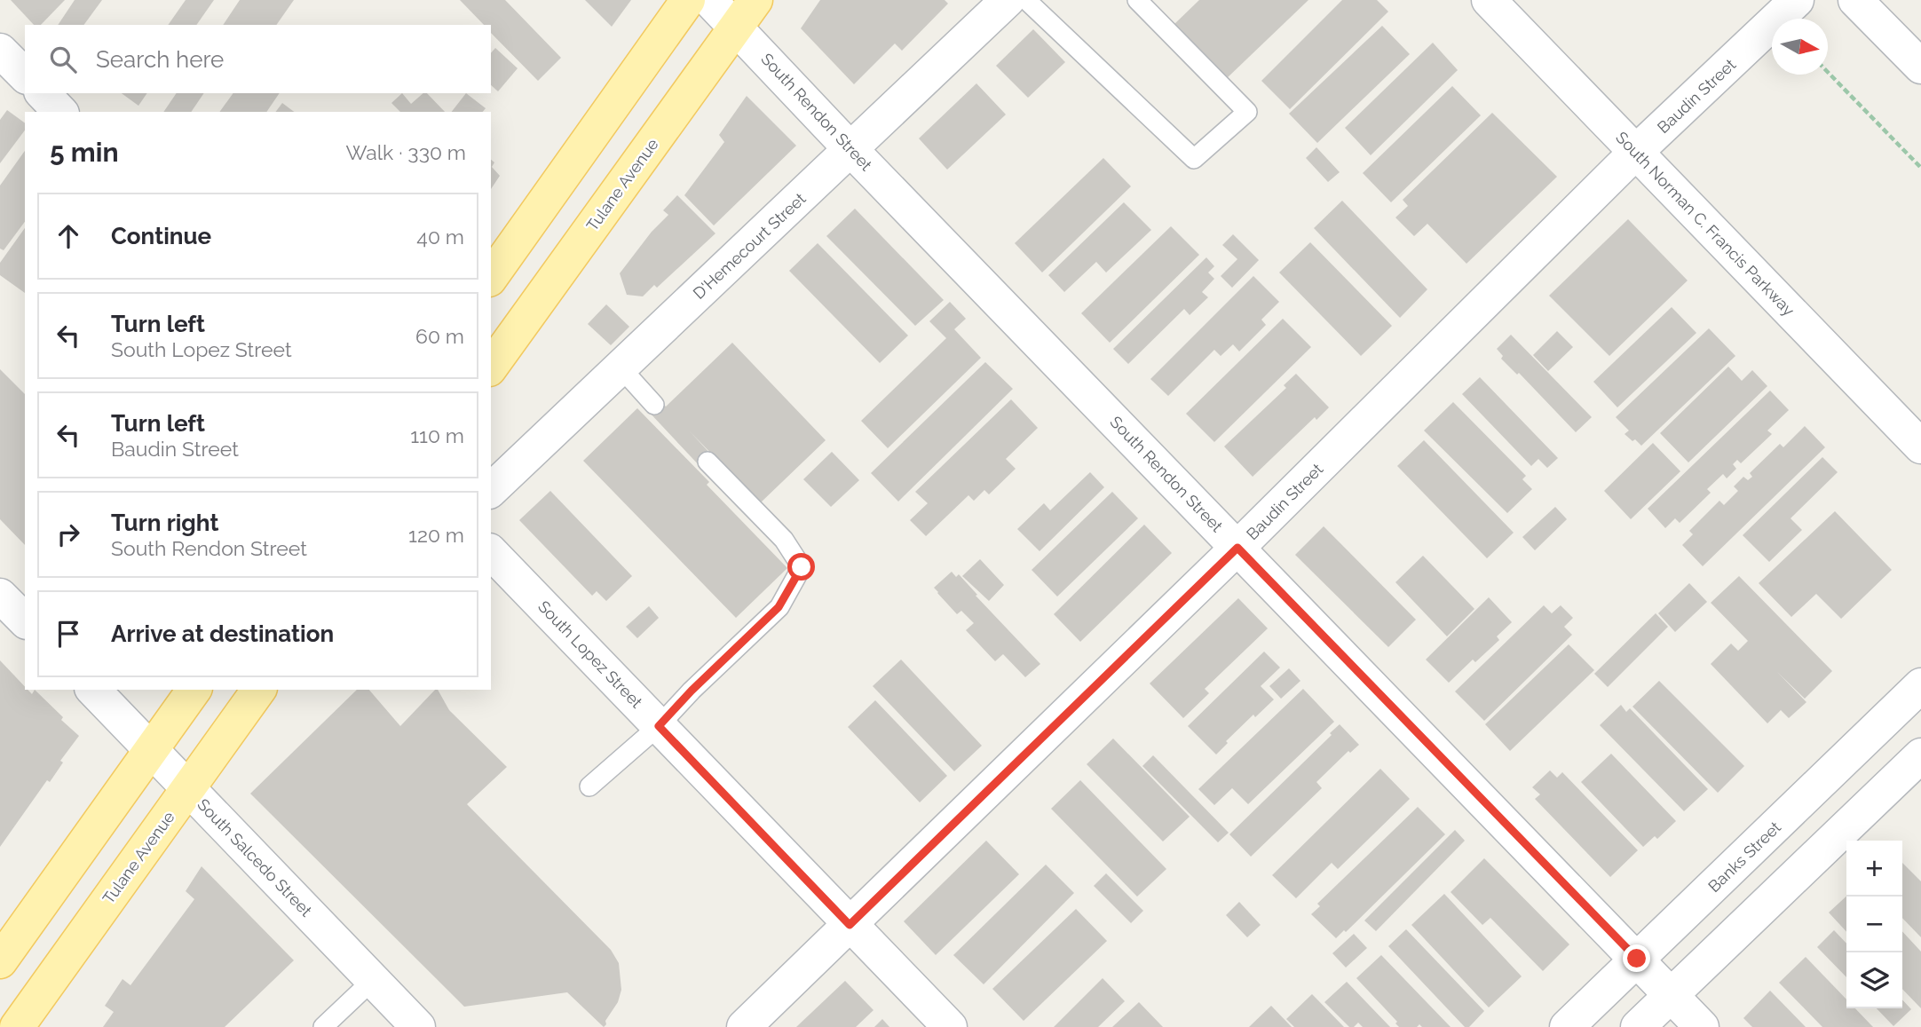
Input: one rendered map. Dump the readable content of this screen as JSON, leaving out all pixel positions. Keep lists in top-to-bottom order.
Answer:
{
  "streets": {
    "main road": ["Tulane Avenue"],
    "street": [
      "Baudin Street",
      "South Rendon Street",
      "South Norman C. Francis Parkway",
      "D'Hemecourt Street",
      "South Lopez Street",
      "Banks Street",
      "South Salcedo Street"
    ]
  },
  "crossings": [
    ["Baudin Street", "South Rendon Street"],
    ["Baudin Street", "South Norman C. Francis Parkway"],
    ["Baudin Street", "South Lopez Street"],
    ["South Rendon Street", "Tulane Avenue"],
    ["South Rendon Street", "D'Hemecourt Street"],
    ["South Rendon Street", "Banks Street"],
    ["Tulane Avenue", "South Salcedo Street"]
  ],
  "north": "right",
  "page": {
    "search": "Search here",
    "heading": ["5 min", "Walk · 330 m"],
    "list": [
      ["Continue", "40 m"],
      ["Turn left", "South Lopez Street", "60 m"],
      ["Turn left", "Baudin Street", "110 m"],
      ["Turn right", "South Rendon Street", "120 m"],
      "Arrive at destination"
    ],
    "map_buttons": ["+", "−"]
  }
}
